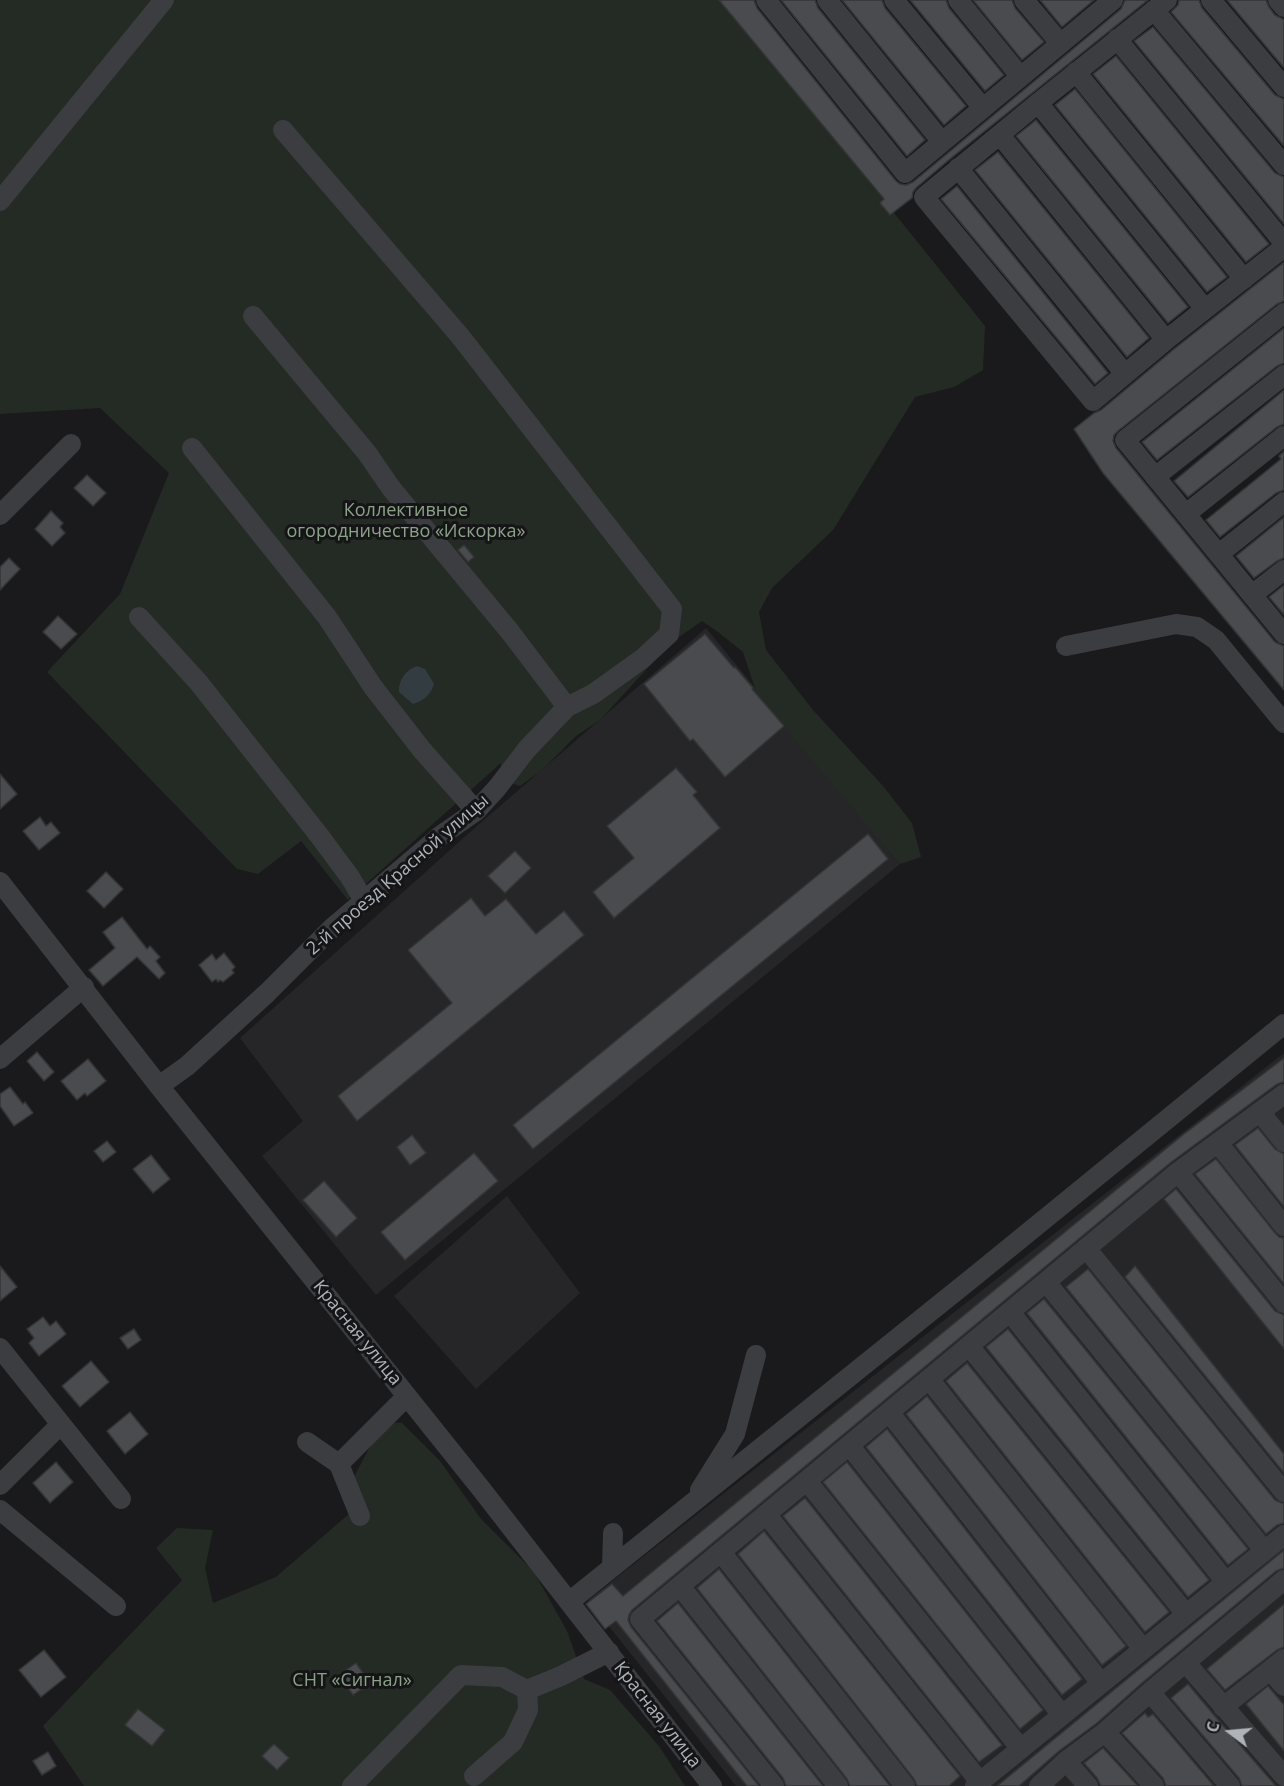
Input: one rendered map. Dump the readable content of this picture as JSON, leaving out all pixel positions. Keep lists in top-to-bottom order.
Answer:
{
  "streets": {
    "street": ["2-й проезд Красной улицы", "Красная улица"]
  },
  "crossings": [
    ["2-й проезд Красной улицы", "Красная улица"]
  ],
  "parks": ["Коллективное огородничество «Искорка»", "СНТ «Сигнал»"],
  "north": "left"
}
